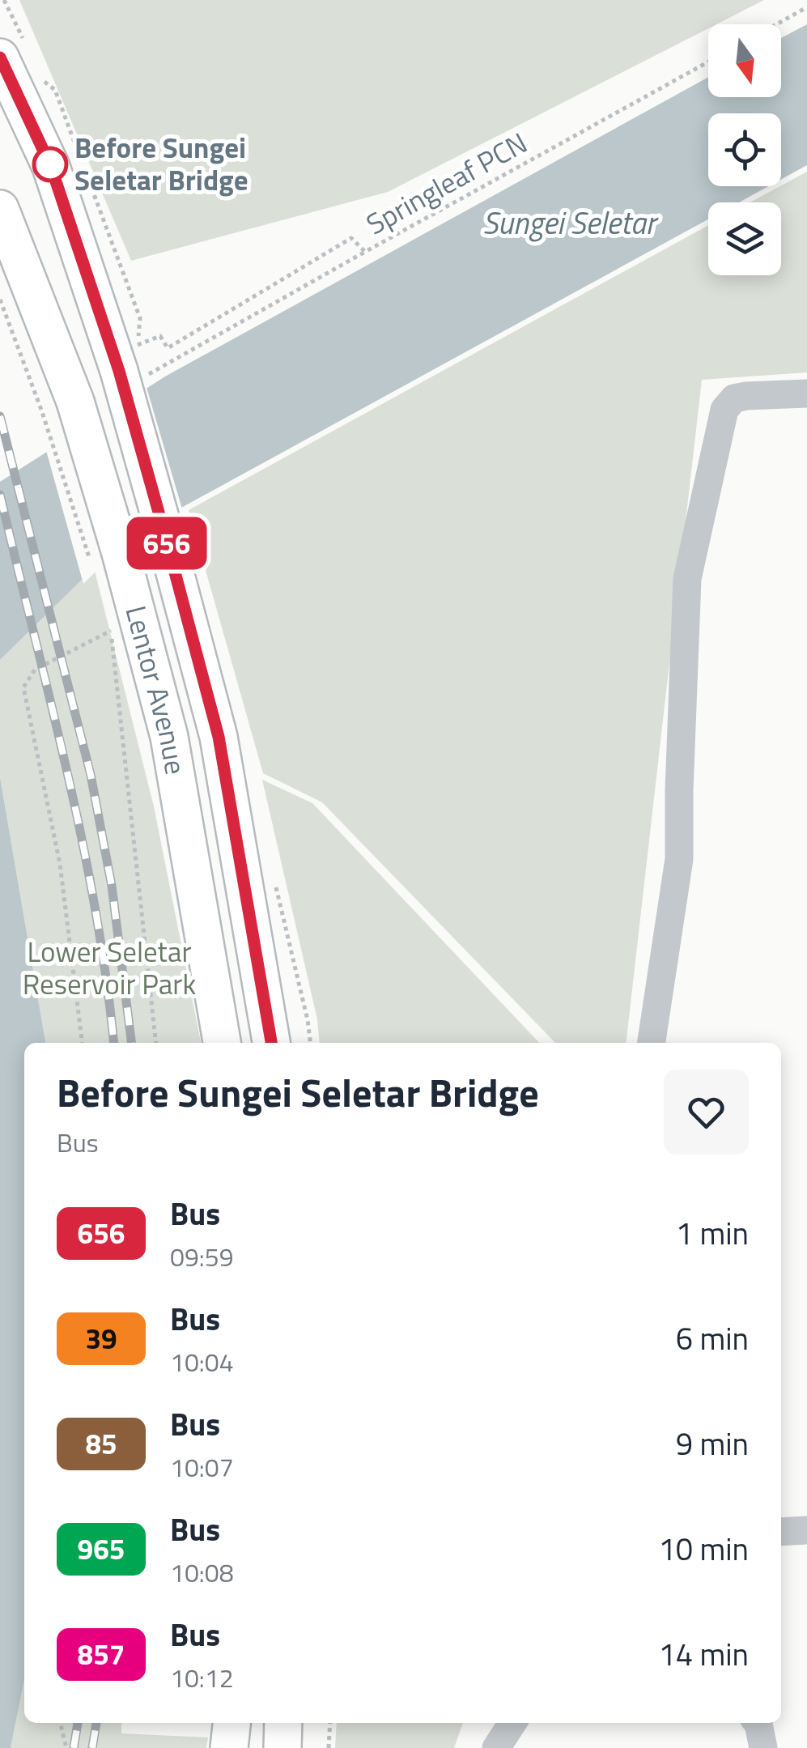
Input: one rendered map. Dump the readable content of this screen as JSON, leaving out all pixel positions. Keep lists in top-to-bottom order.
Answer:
{
  "streets": {
    "main road": ["Lentor Avenue"],
    "path": ["Springleaf PCN"]
  },
  "crossings": [
    ["Springleaf PCN", "Lentor Avenue"]
  ],
  "water": ["Sungei Seletar"],
  "parks": ["Lower Seletar Reservoir Park"],
  "places": ["Before Sungei Seletar Bridge"],
  "lines": ["bus line 656"],
  "north": "bottom",
  "page": {
    "on_map": "656",
    "heading": ["Before Sungei Seletar Bridge", "Bus"],
    "list": [
      {
        "mark": "656",
        "name": "Bus",
        "note": "09:59",
        "value": "1 min"
      },
      {
        "mark": "39",
        "name": "Bus",
        "note": "10:04",
        "value": "6 min"
      },
      {
        "mark": "85",
        "name": "Bus",
        "note": "10:07",
        "value": "9 min"
      },
      {
        "mark": "965",
        "name": "Bus",
        "note": "10:08",
        "value": "10 min"
      },
      {
        "mark": "857",
        "name": "Bus",
        "note": "10:12",
        "value": "14 min"
      }
    ]
  }
}
